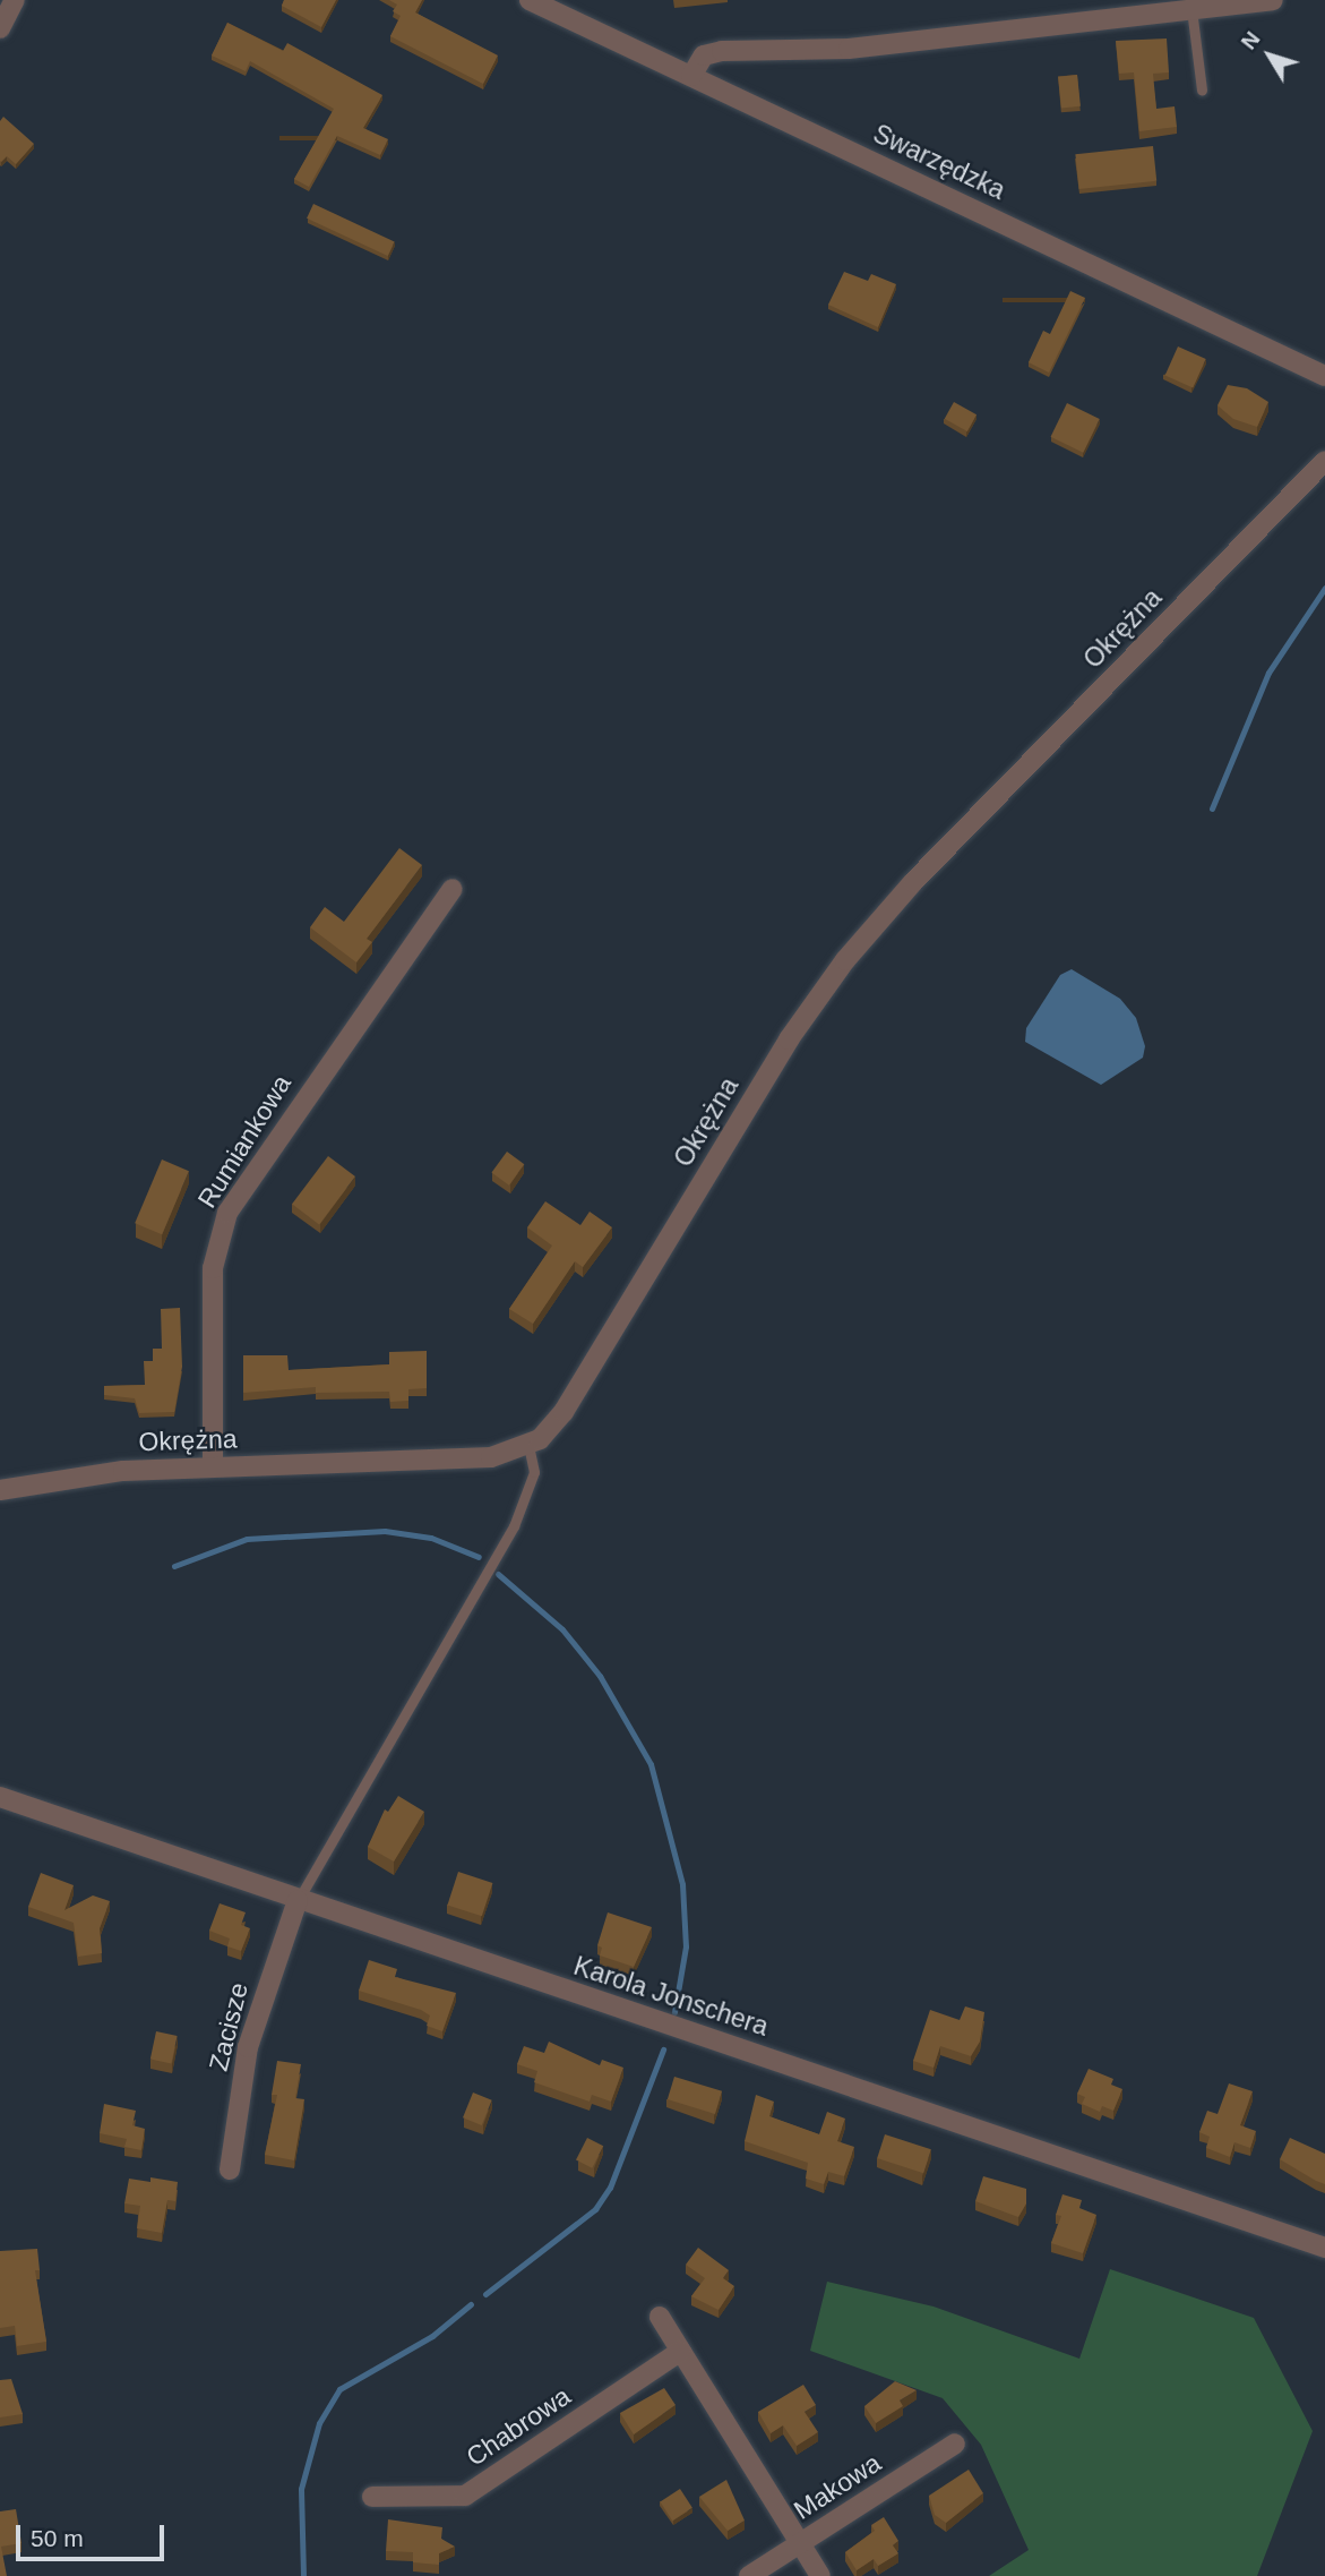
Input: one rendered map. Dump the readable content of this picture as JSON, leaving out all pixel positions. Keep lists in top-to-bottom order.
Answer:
{
  "streets": {
    "street": [
      "Swarzędzka",
      "Okrężna",
      "Rumiankowa",
      "Karola Jonschera",
      "Zacisze",
      "Chabrowa",
      "Makowa"
    ]
  },
  "crossings": [
    ["Okrężna", "Rumiankowa"],
    ["Karola Jonschera", "Zacisze"]
  ],
  "scale_bar": "50 m",
  "north": "top left"
}
